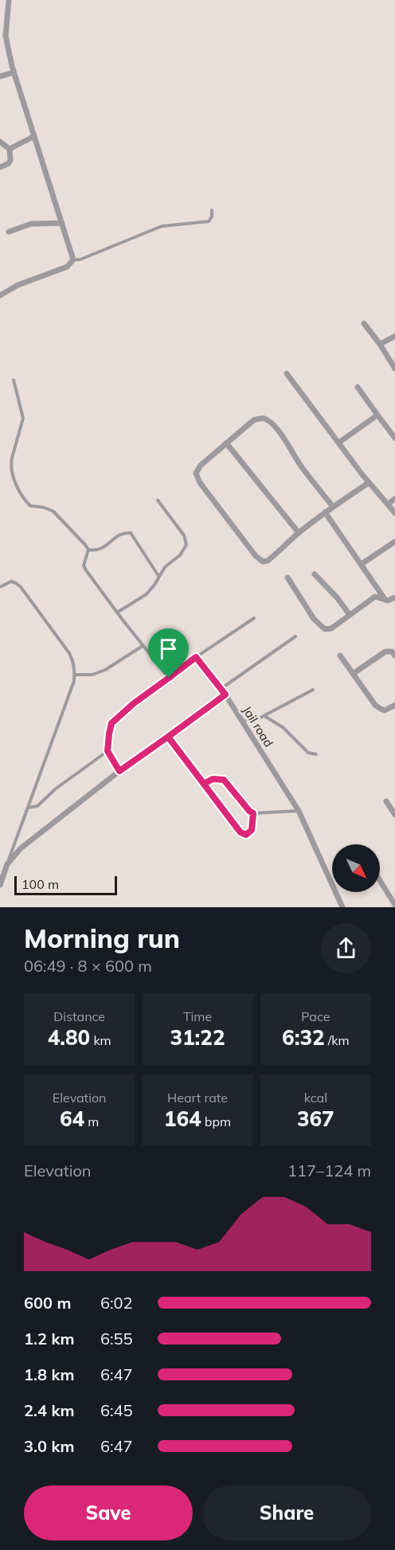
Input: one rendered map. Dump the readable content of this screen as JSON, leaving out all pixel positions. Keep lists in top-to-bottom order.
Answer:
{
  "streets": {
    "street": ["Jail road"]
  },
  "scale_bar": "100 m",
  "north": "bottom right",
  "page": {
    "scale": "100 m",
    "heading": ["Morning run", "06:49 · 8 × 600 m"],
    "stats": [
      ["Distance", "4.80 km"],
      ["Time", "31:22"],
      ["Pace", "6:32 /km"],
      ["Elevation", "64 m"],
      ["Heart rate", "164 bpm"],
      ["kcal", "367"]
    ],
    "chart": ["Elevation", "117–124 m"],
    "list": [
      {
        "name": "600 m",
        "note": "6:02"
      },
      {
        "name": "1.2 km",
        "note": "6:55"
      },
      {
        "name": "1.8 km",
        "note": "6:47"
      },
      {
        "name": "2.4 km",
        "note": "6:45"
      },
      {
        "name": "3.0 km",
        "note": "6:47"
      }
    ],
    "buttons": ["Save", "Share"]
  }
}
